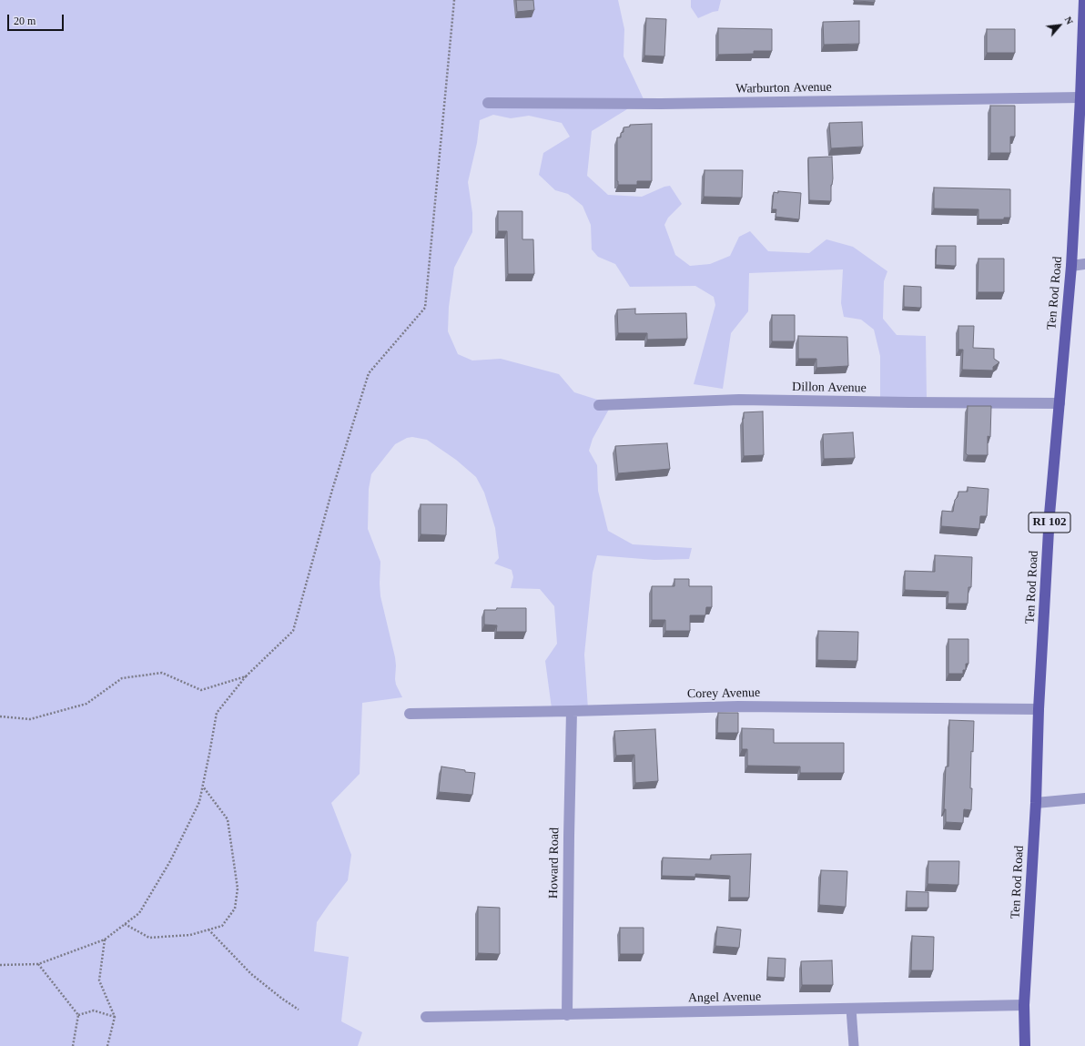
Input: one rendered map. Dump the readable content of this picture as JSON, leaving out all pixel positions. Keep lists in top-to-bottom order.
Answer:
{
  "streets": {
    "main road": ["Ten Rod Road", "RI 102"],
    "street": [
      "Warburton Avenue",
      "Dillon Avenue",
      "Corey Avenue",
      "Howard Road",
      "Angel Avenue"
    ]
  },
  "crossings": [
    ["Warburton Avenue", "Ten Rod Road"],
    ["Ten Rod Road", "Dillon Avenue"],
    ["Ten Rod Road", "Corey Avenue"],
    ["Ten Rod Road", "Angel Avenue"],
    ["Corey Avenue", "Howard Road"],
    ["Howard Road", "Angel Avenue"]
  ],
  "scale_bar": "20 m",
  "north": "top right"
}
